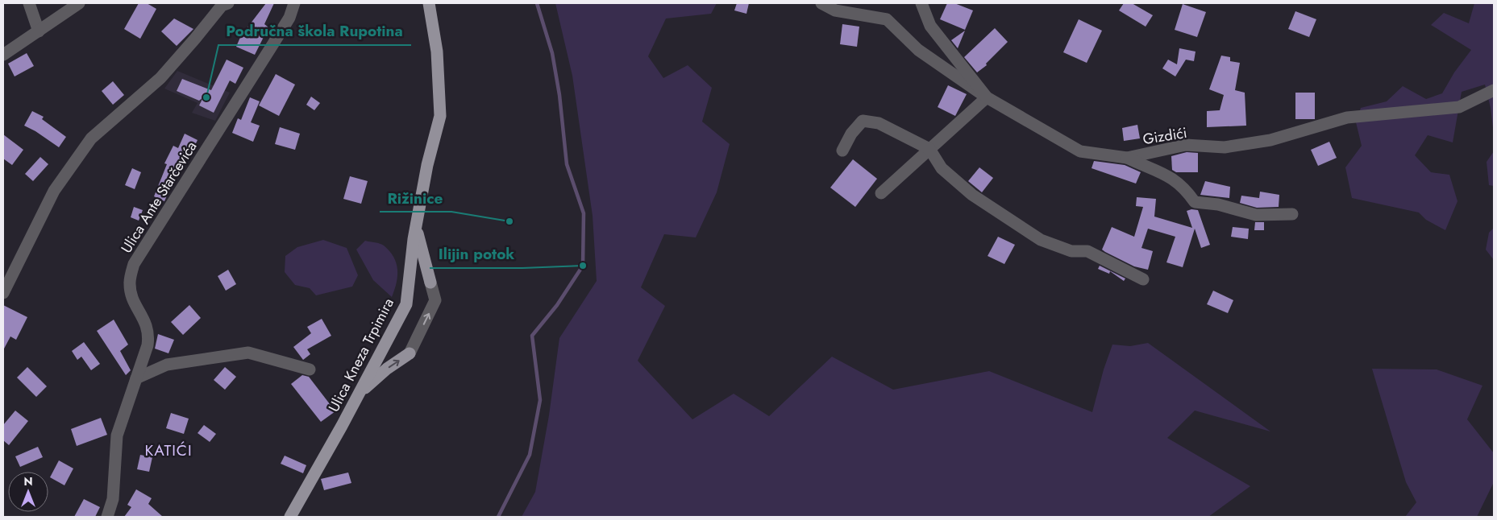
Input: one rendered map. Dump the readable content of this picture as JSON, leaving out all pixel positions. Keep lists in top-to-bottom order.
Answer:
{
  "streets": {
    "main road": ["Ulica Kneza Trpimira"],
    "street": ["Gizdići", "Ulica Ante Starčevića"]
  },
  "districts": ["KATIĆI"],
  "places": ["Područna škola Rupotina", "Rižinice", "Ilijin potok"],
  "north": "top"
}
